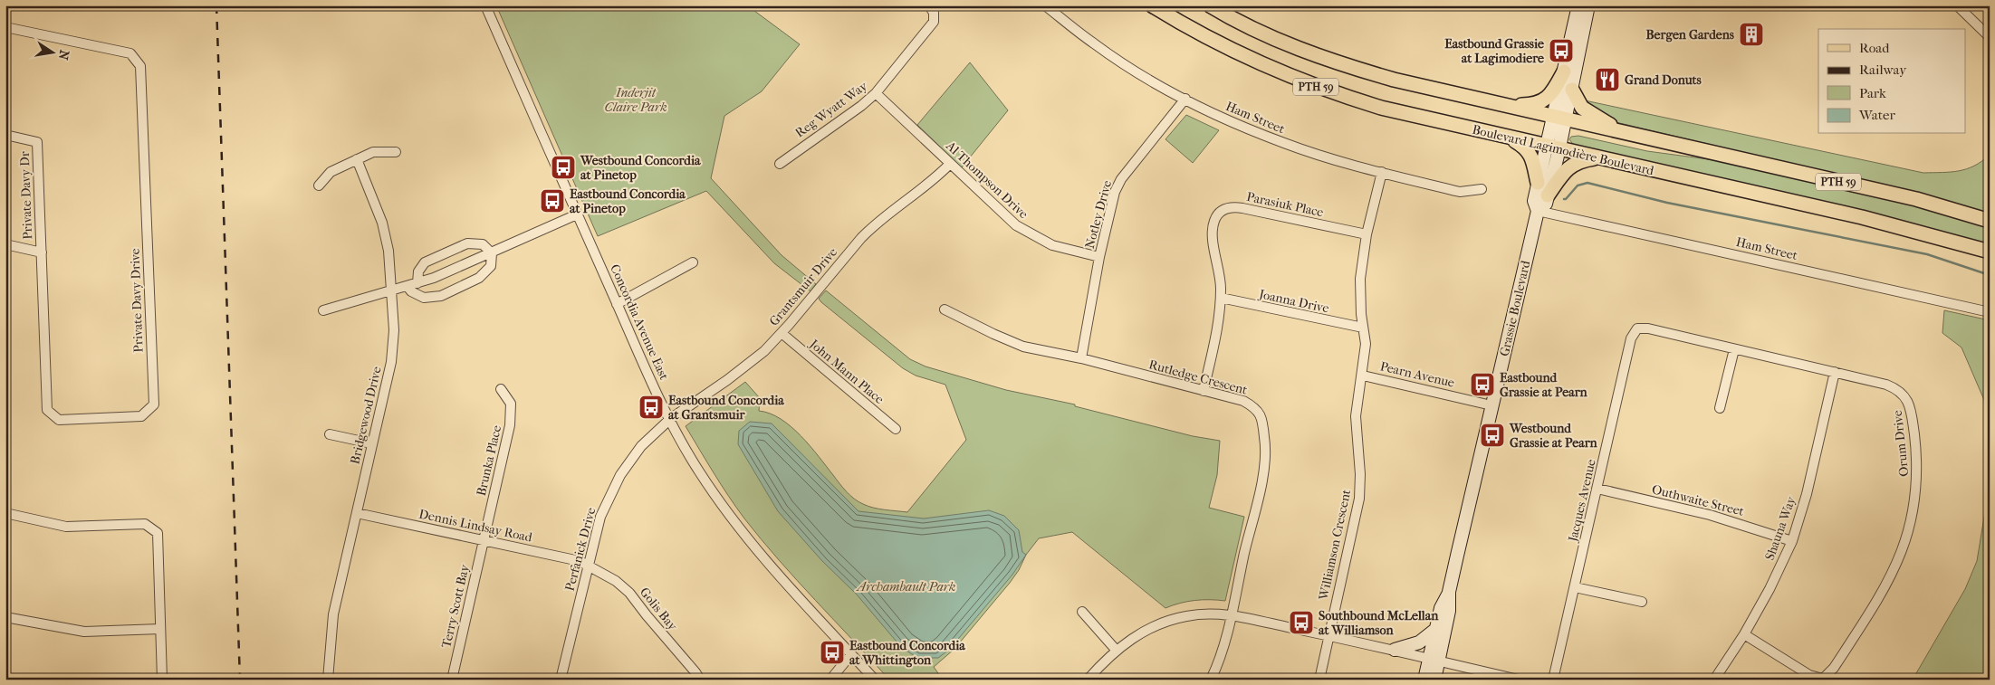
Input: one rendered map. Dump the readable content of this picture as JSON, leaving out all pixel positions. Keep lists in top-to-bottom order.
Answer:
{
  "streets": {
    "main road": ["PTH 59", "Boulevard Lagimodière Boulevard", "Grassie Boulevard"],
    "street": [
      "Reg Wyatt Way",
      "Ham Street",
      "Al Thompson Drive",
      "Private Davy Dr",
      "Parasiuk Place",
      "Notley Drive",
      "Grantsmuir Drive",
      "Private Davy Drive",
      "Joanna Drive",
      "Concordia Avenue East",
      "John Mann Place",
      "Pearn Avenue",
      "Rutledge Crescent",
      "Bridgewood Drive",
      "Orum Drive",
      "Brunka Place",
      "Jacques Avenue",
      "Outhwaite Street",
      "Dennis Lindsay Road",
      "Shauna Way",
      "Williamson Crescent",
      "Perfanick Drive",
      "Terry Scott Bay",
      "Golis Bay"
    ]
  },
  "crossings": [
    ["PTH 59", "Grassie Boulevard"],
    ["Reg Wyatt Way", "Al Thompson Drive"],
    ["Ham Street", "Notley Drive"],
    ["Ham Street", "Grassie Boulevard"],
    ["Ham Street", "Williamson Crescent"],
    ["Boulevard Lagimodière Boulevard", "Grassie Boulevard"],
    ["Al Thompson Drive", "Notley Drive"],
    ["Al Thompson Drive", "Grantsmuir Drive"],
    ["Private Davy Dr", "Private Davy Drive"],
    ["Parasiuk Place", "Joanna Drive"],
    ["Parasiuk Place", "Rutledge Crescent"],
    ["Parasiuk Place", "Williamson Crescent"],
    ["Notley Drive", "Rutledge Crescent"],
    ["Grantsmuir Drive", "Concordia Avenue East"],
    ["Grantsmuir Drive", "John Mann Place"],
    ["Grantsmuir Drive", "Perfanick Drive"],
    ["Joanna Drive", "Williamson Crescent"],
    ["Grassie Boulevard", "Pearn Avenue"],
    ["Concordia Avenue East", "Perfanick Drive"],
    ["Pearn Avenue", "Williamson Crescent"],
    ["Bridgewood Drive", "Dennis Lindsay Road"],
    ["Orum Drive", "Jacques Avenue"],
    ["Orum Drive", "Shauna Way"],
    ["Brunka Place", "Dennis Lindsay Road"],
    ["Brunka Place", "Terry Scott Bay"],
    ["Jacques Avenue", "Outhwaite Street"],
    ["Outhwaite Street", "Shauna Way"],
    ["Dennis Lindsay Road", "Perfanick Drive"],
    ["Dennis Lindsay Road", "Terry Scott Bay"],
    ["Dennis Lindsay Road", "Golis Bay"],
    ["Perfanick Drive", "Golis Bay"]
  ],
  "parks": ["Inderjit Claire Park", "Archambault Park"],
  "places": {
    "building": ["Bergen Gardens"],
    "bus stop": [
      "Eastbound Grassie at Lagimodiere",
      "Westbound Concordia at Pinetop",
      "Eastbound Concordia at Pinetop",
      "Eastbound Grassie at Pearn",
      "Eastbound Concordia at Grantsmuir",
      "Westbound Grassie at Pearn",
      "Southbound McLellan at Williamson",
      "Eastbound Concordia at Whittington"
    ],
    "restaurant": ["Grand Donuts"]
  },
  "legend": [
    "Road",
    "Railway",
    "Park",
    "Water"
  ],
  "north": "right"
}
